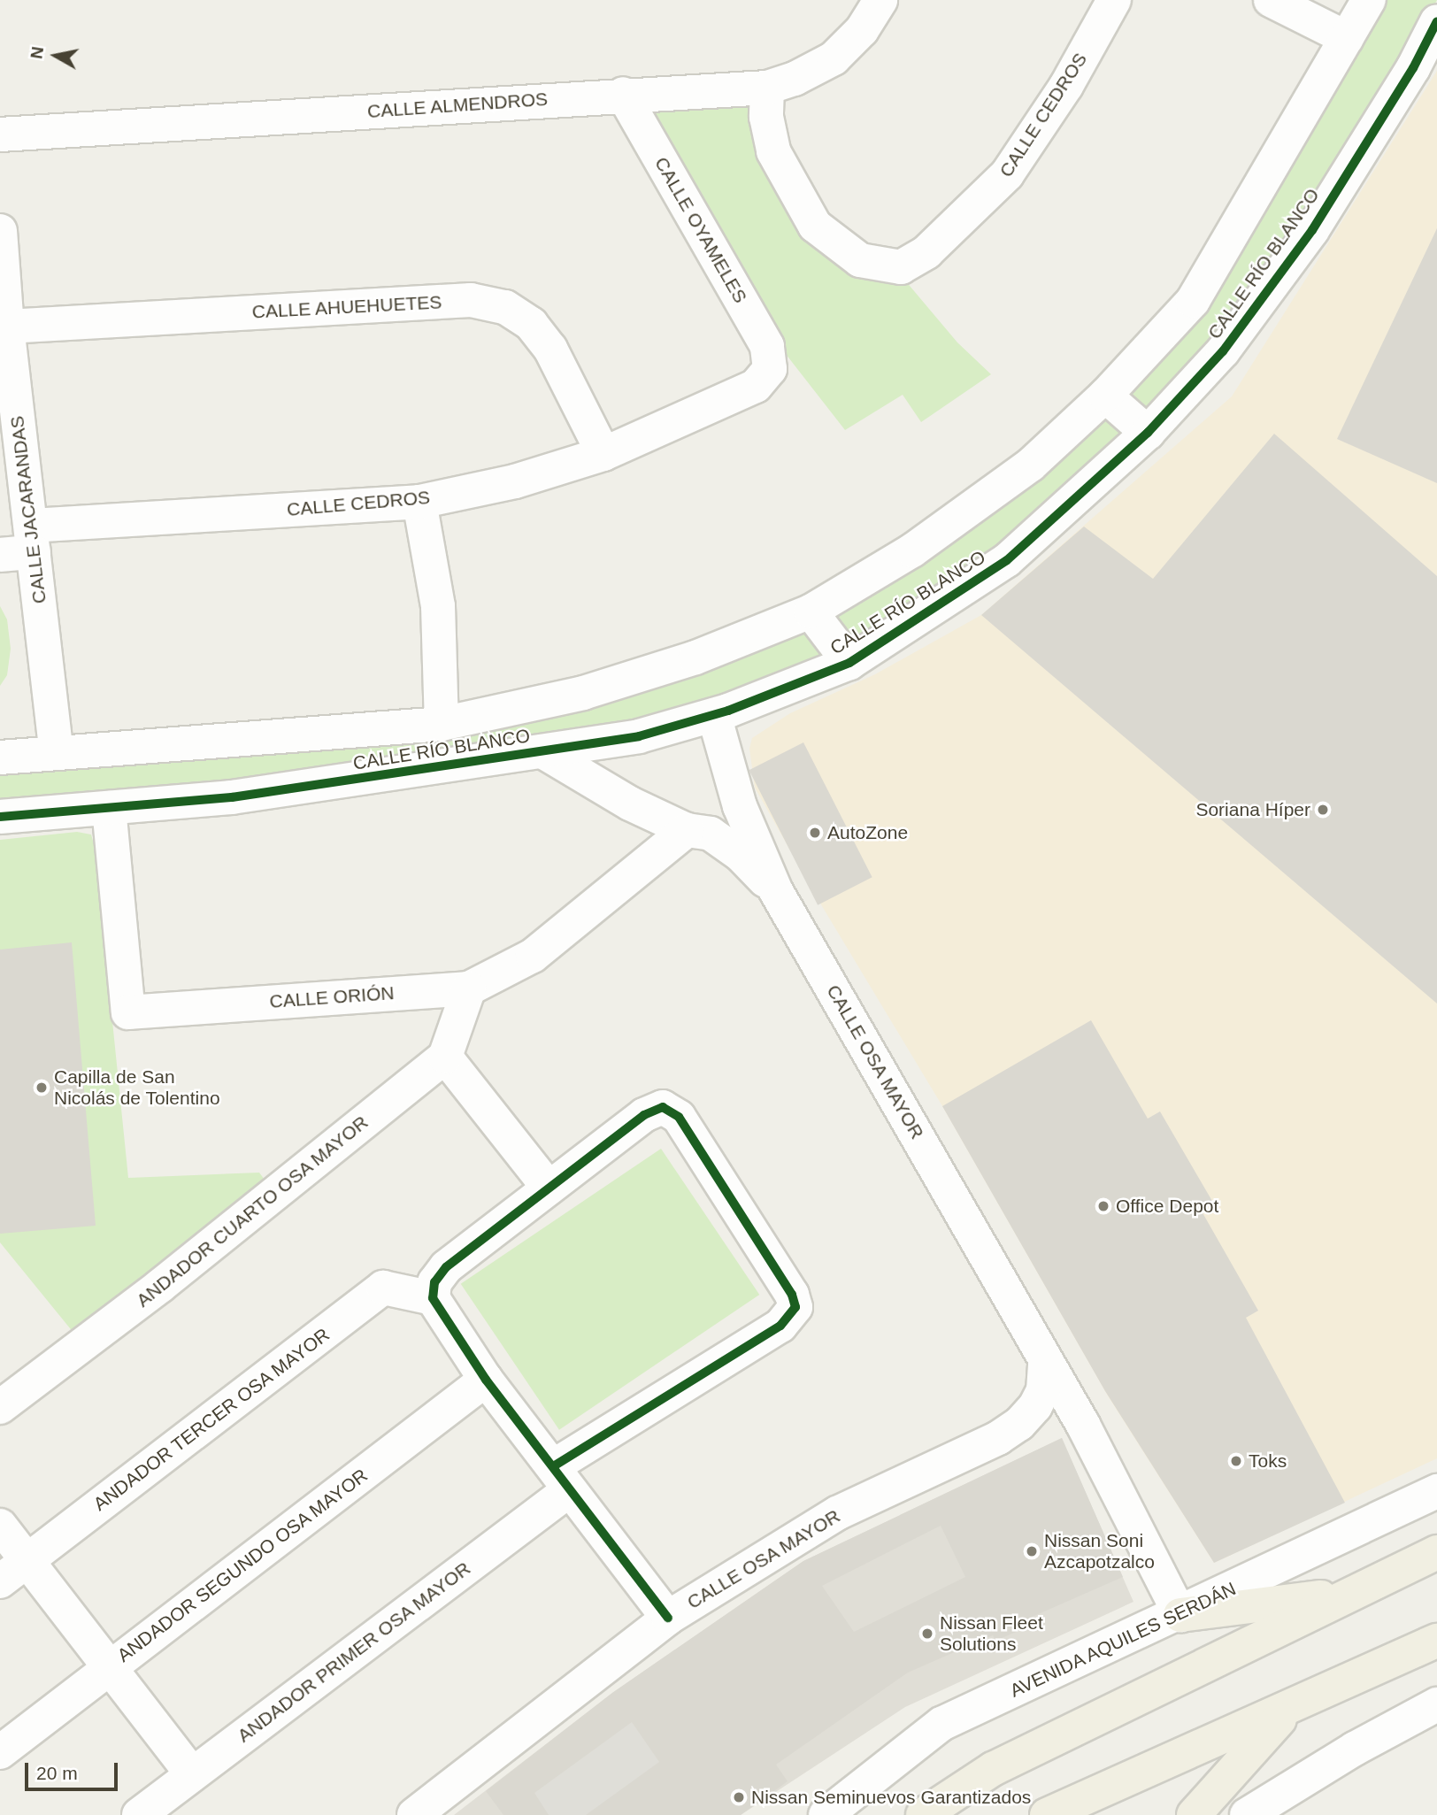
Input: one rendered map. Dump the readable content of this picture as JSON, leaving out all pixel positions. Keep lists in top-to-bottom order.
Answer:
{
  "streets": {
    "street": [
      "CALLE ALMENDROS",
      "CALLE CEDROS",
      "CALLE OYAMELES",
      "CALLE RÍO BLANCO",
      "CALLE AHUEHUETES",
      "CALLE JACARANDAS",
      "CALLE ORIÓN",
      "CALLE OSA MAYOR",
      "ANDADOR CUARTO OSA MAYOR",
      "ANDADOR TERCER OSA MAYOR",
      "ANDADOR SEGUNDO OSA MAYOR",
      "AVENIDA AQUILES SERDÁN",
      "ANDADOR PRIMER OSA MAYOR"
    ]
  },
  "crossings": [
    ["CALLE ALMENDROS", "CALLE CEDROS"],
    ["CALLE ALMENDROS", "CALLE OYAMELES"],
    ["CALLE CEDROS", "CALLE OYAMELES"],
    ["CALLE CEDROS", "CALLE AHUEHUETES"],
    ["CALLE CEDROS", "CALLE JACARANDAS"],
    ["CALLE RÍO BLANCO", "CALLE JACARANDAS"],
    ["CALLE RÍO BLANCO", "CALLE ORIÓN"],
    ["CALLE RÍO BLANCO", "CALLE OSA MAYOR"],
    ["CALLE AHUEHUETES", "CALLE JACARANDAS"],
    ["CALLE ORIÓN", "CALLE OSA MAYOR"],
    ["CALLE OSA MAYOR", "AVENIDA AQUILES SERDÁN"]
  ],
  "places": [
    "Soriana Híper",
    "AutoZone",
    "Capilla de San Nicolás de Tolentino",
    "Office Depot",
    "Toks",
    "Nissan Soni Azcapotzalco",
    "Nissan Fleet Solutions",
    "Nissan Seminuevos Garantizados"
  ],
  "scale_bar": "20 m",
  "north": "left"
}
